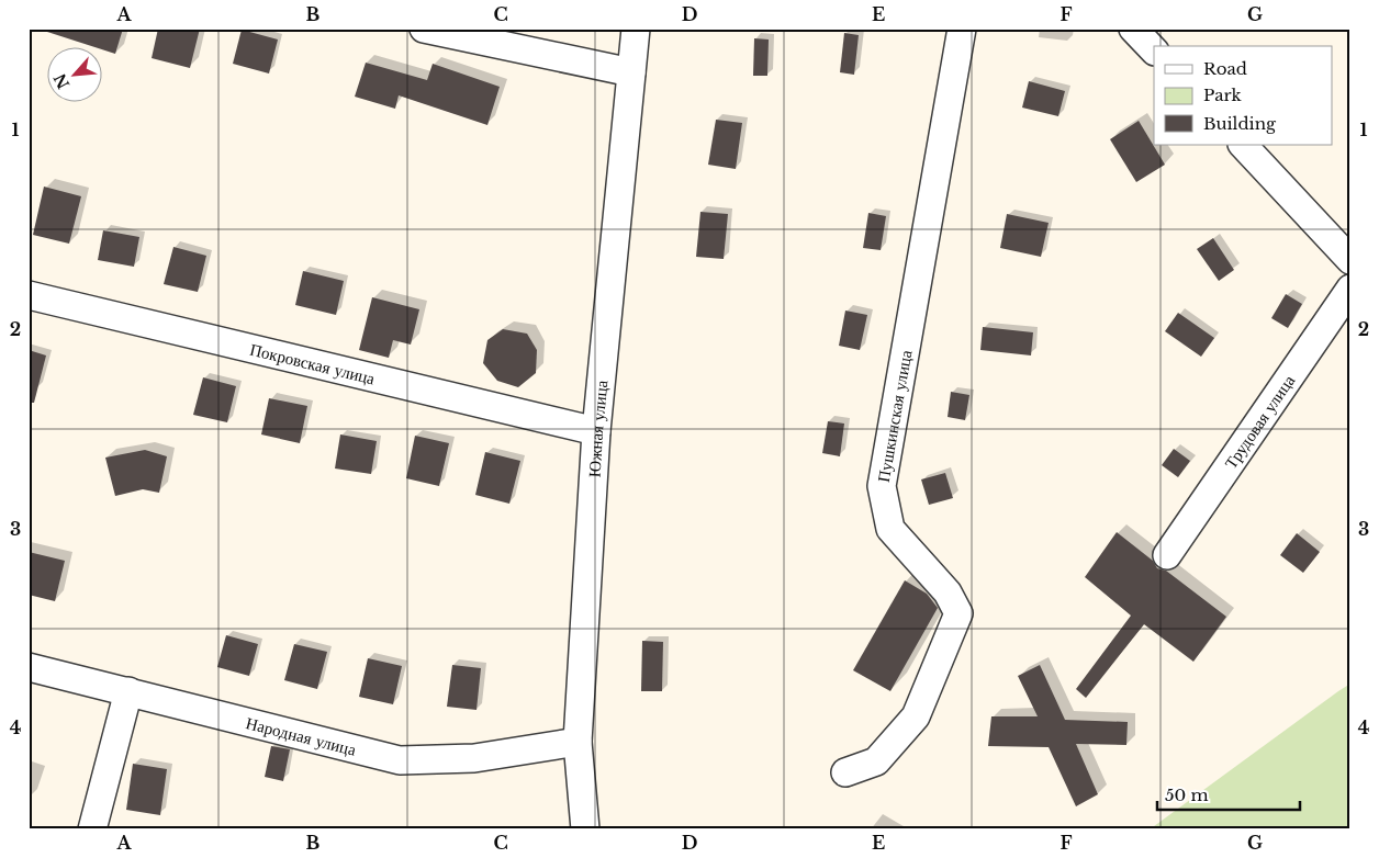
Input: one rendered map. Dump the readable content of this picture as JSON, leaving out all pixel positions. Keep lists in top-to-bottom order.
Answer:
{
  "streets": {
    "street": [
      "Покровская улица",
      "Пушкинская улица",
      "Трудовая улица",
      "Южная улица",
      "Народная улица"
    ]
  },
  "crossings": [
    ["Покровская улица", "Южная улица"],
    ["Южная улица", "Народная улица"]
  ],
  "legend": ["Road", "Park", "Building"],
  "scale_bar": "50 m",
  "north": "bottom left",
  "grid": {
    "columns": [
      "A",
      "B",
      "C",
      "D",
      "E",
      "F",
      "G"
    ],
    "rows": [
      "1",
      "2",
      "3",
      "4"
    ]
  }
}
